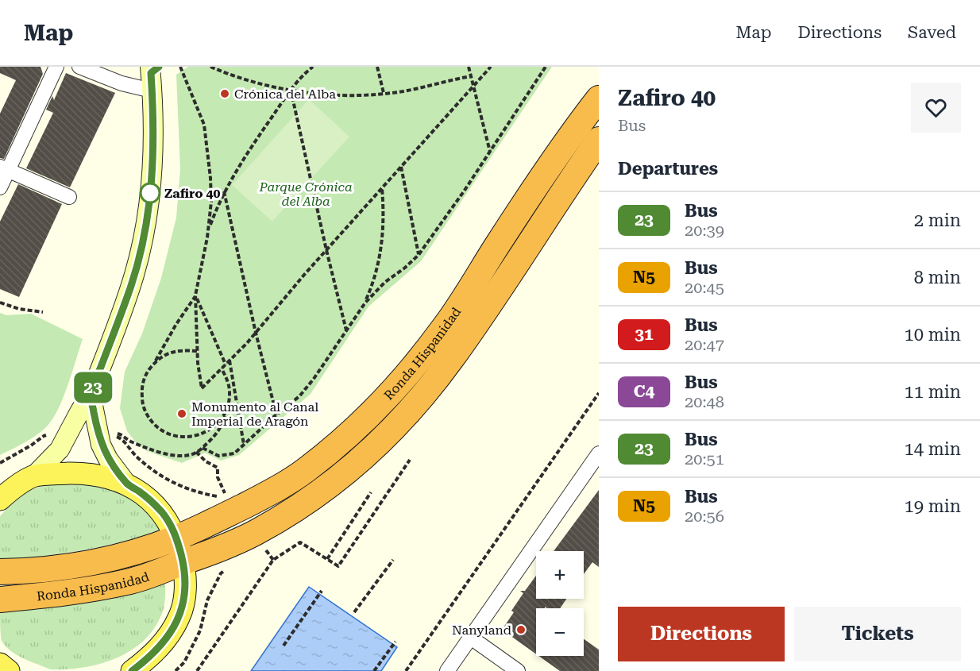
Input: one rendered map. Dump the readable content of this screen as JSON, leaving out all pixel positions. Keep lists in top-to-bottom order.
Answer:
{
  "streets": {
    "highway": ["Ronda Hispanidad"]
  },
  "parks": ["Parque Crónica del Alba"],
  "places": [
    "Crónica del Alba",
    "Zafiro 40",
    "Monumento al Canal Imperial de Aragón",
    "Nanyland"
  ],
  "lines": ["bus line 23"],
  "page": {
    "header": "Map",
    "nav": ["Map", "Directions", "Saved"],
    "on_map": "23",
    "heading": [
      ["Zafiro 40", "Bus"],
      "Departures"
    ],
    "list": [
      {
        "mark": "23",
        "name": "Bus",
        "note": "20:39",
        "value": "2 min"
      },
      {
        "mark": "N5",
        "name": "Bus",
        "note": "20:45",
        "value": "8 min"
      },
      {
        "mark": "31",
        "name": "Bus",
        "note": "20:47",
        "value": "10 min"
      },
      {
        "mark": "C4",
        "name": "Bus",
        "note": "20:48",
        "value": "11 min"
      },
      {
        "mark": "23",
        "name": "Bus",
        "note": "20:51",
        "value": "14 min"
      },
      {
        "mark": "N5",
        "name": "Bus",
        "note": "20:56",
        "value": "19 min"
      }
    ],
    "map_buttons": ["+", "−"],
    "buttons": ["Directions", "Tickets"]
  }
}
